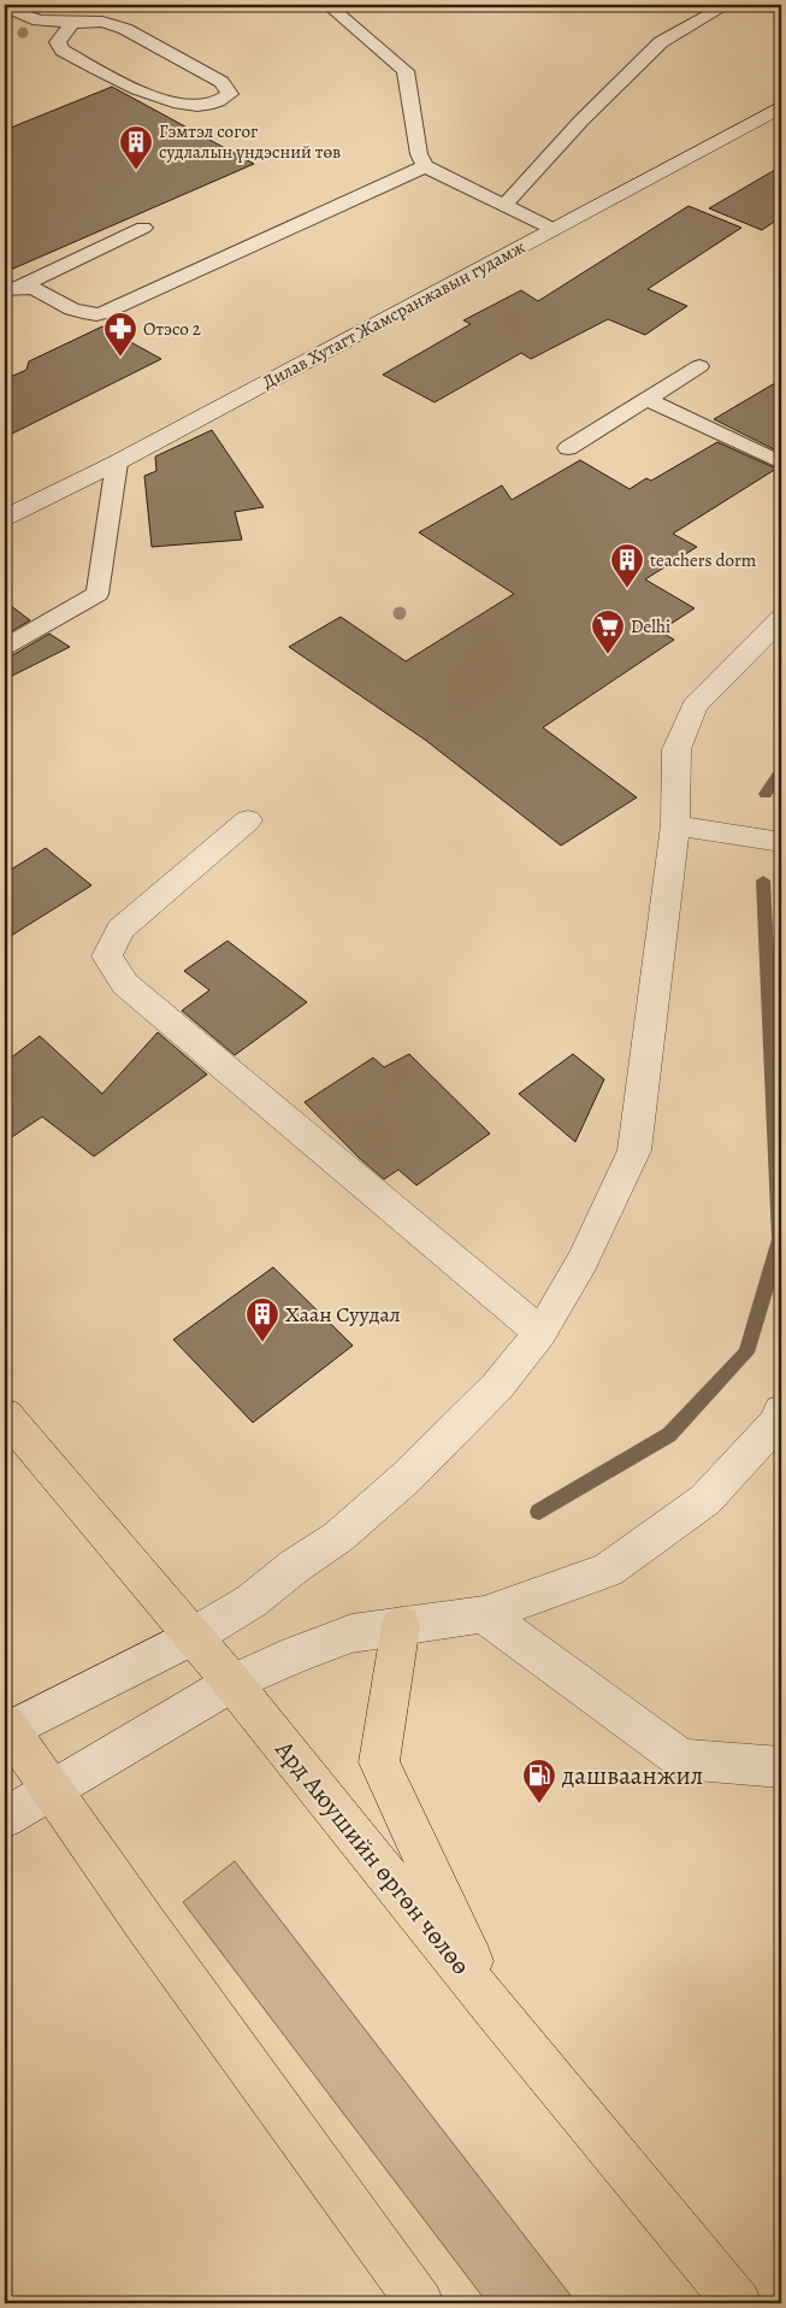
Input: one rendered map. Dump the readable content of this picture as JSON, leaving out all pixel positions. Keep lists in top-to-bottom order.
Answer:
{
  "streets": {
    "main road": ["Ард Аюушийн өргөн чөлөө"],
    "street": ["Дилав Хутагт Жамсранжавын гудамж"]
  },
  "places": {
    "building": ["Гэмтэл согог судлалын үндэсний төв", "teachers dorm", "Хаан Суудал"],
    "pharmacy": ["Отэсо 2"],
    "supermarket": ["Delhi"],
    "fuel station": ["дашваанжил"]
  }
}
